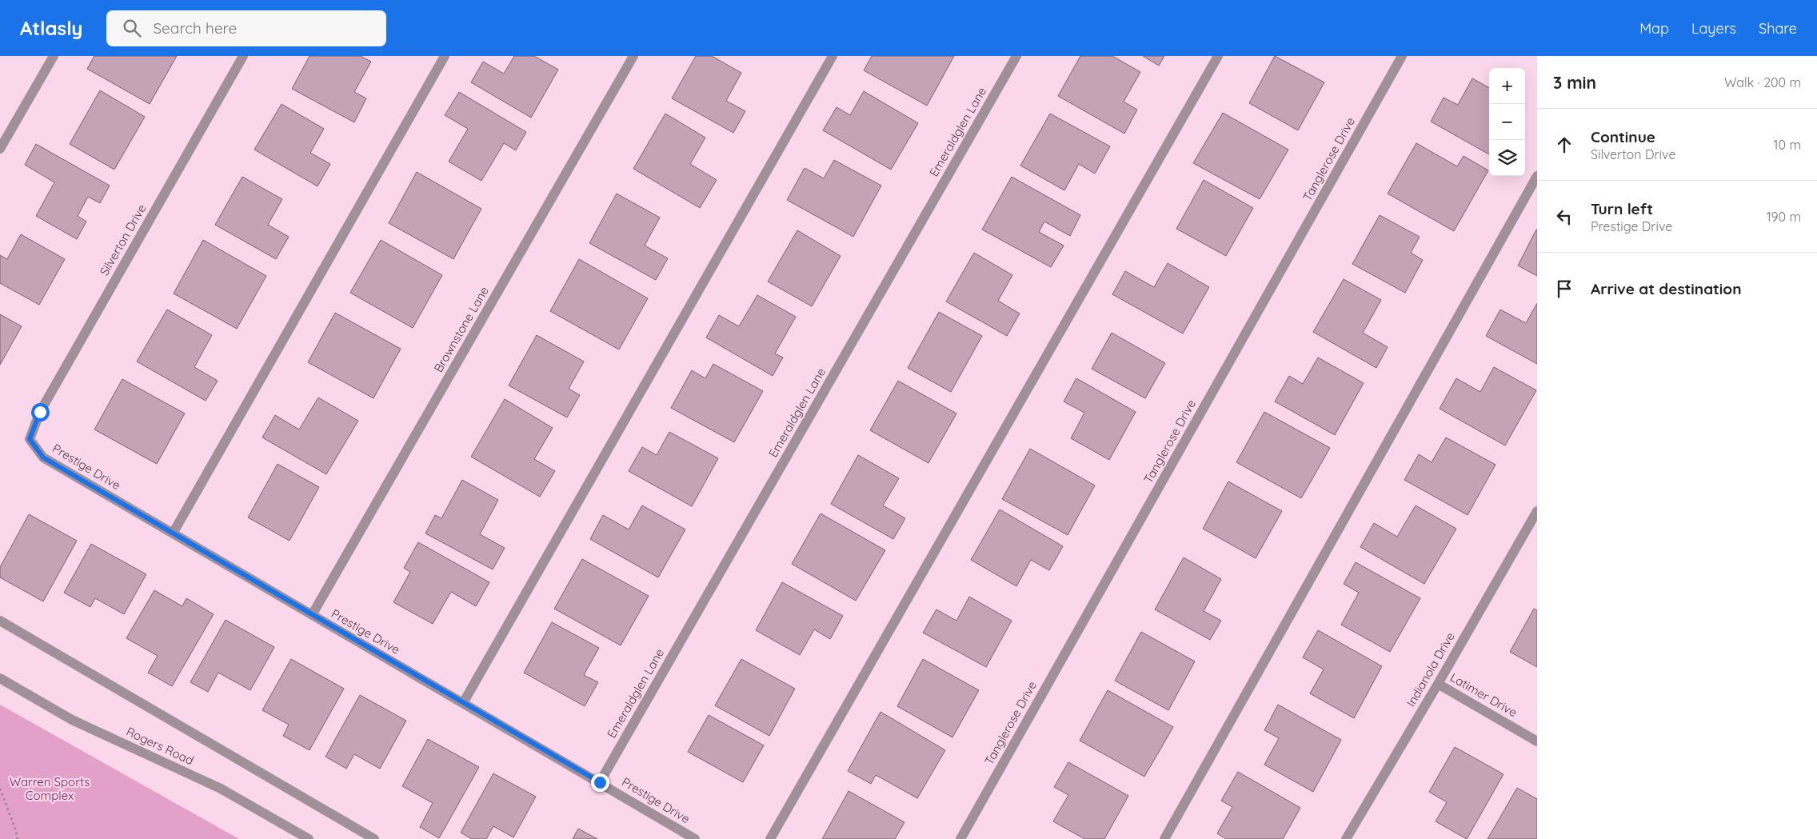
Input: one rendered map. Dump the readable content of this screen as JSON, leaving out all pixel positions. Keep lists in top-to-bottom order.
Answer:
{
  "streets": {
    "street": [
      "Emeraldglen Lane",
      "Tanglerose Drive",
      "Silverton Drive",
      "Brownstone Lane",
      "Prestige Drive",
      "Indianola Drive",
      "Latimer Drive",
      "Rogers Road"
    ]
  },
  "crossings": [
    ["Emeraldglen Lane", "Prestige Drive"],
    ["Silverton Drive", "Prestige Drive"],
    ["Brownstone Lane", "Prestige Drive"],
    ["Indianola Drive", "Latimer Drive"]
  ],
  "parks": ["Warren Sports Complex"],
  "page": {
    "header": "Atlasly",
    "search": "Search here",
    "nav": ["Map", "Layers", "Share"],
    "heading": ["3 min", "Walk · 200 m"],
    "map_buttons": ["+", "−"],
    "list": [
      ["Continue", "Silverton Drive", "10 m"],
      ["Turn left", "Prestige Drive", "190 m"],
      "Arrive at destination"
    ]
  }
}
